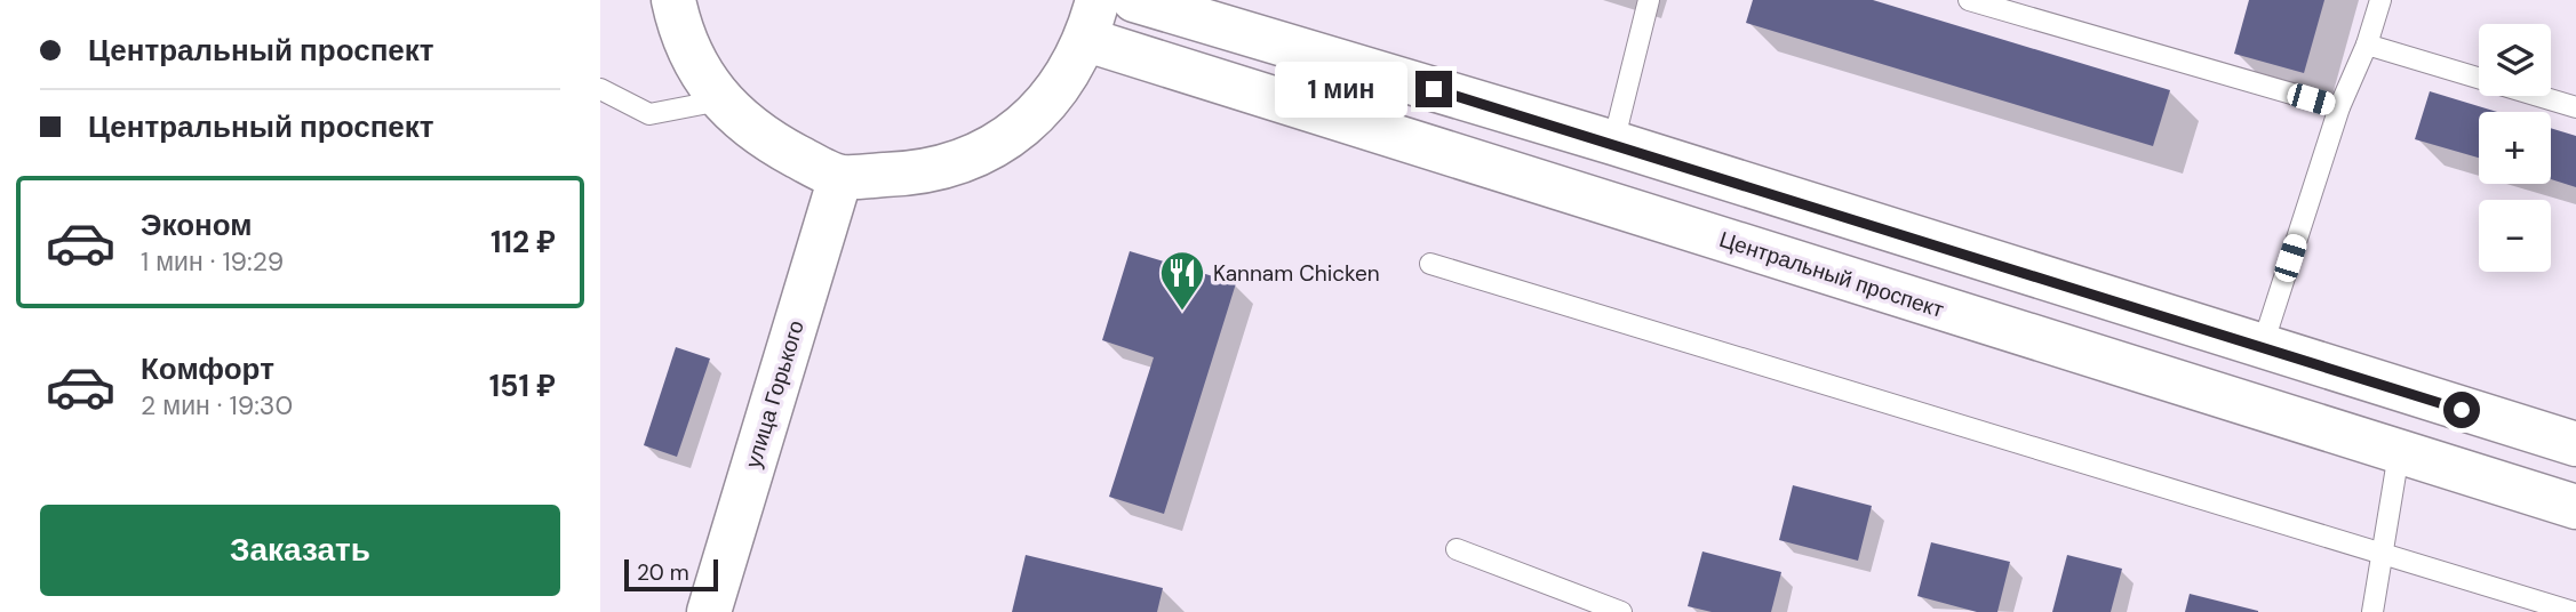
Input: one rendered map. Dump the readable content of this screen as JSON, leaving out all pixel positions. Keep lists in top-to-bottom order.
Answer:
{
  "streets": {
    "street": ["Центральный проспект", "улица Горького"]
  },
  "places": {
    "restaurant": ["Kannam Chicken"]
  },
  "scale_bar": "20 m",
  "page": {
    "banner": ["Центральный проспект", "Центральный проспект"],
    "map_buttons": ["+", "−"],
    "bubble": "1 мин",
    "list": [
      {
        "name": "Эконом",
        "note": "1 мин · 19:29",
        "value": "112 ₽"
      },
      {
        "name": "Комфорт",
        "note": "2 мин · 19:30",
        "value": "151 ₽"
      }
    ],
    "buttons": "Заказать",
    "scale": "20 m"
  }
}
